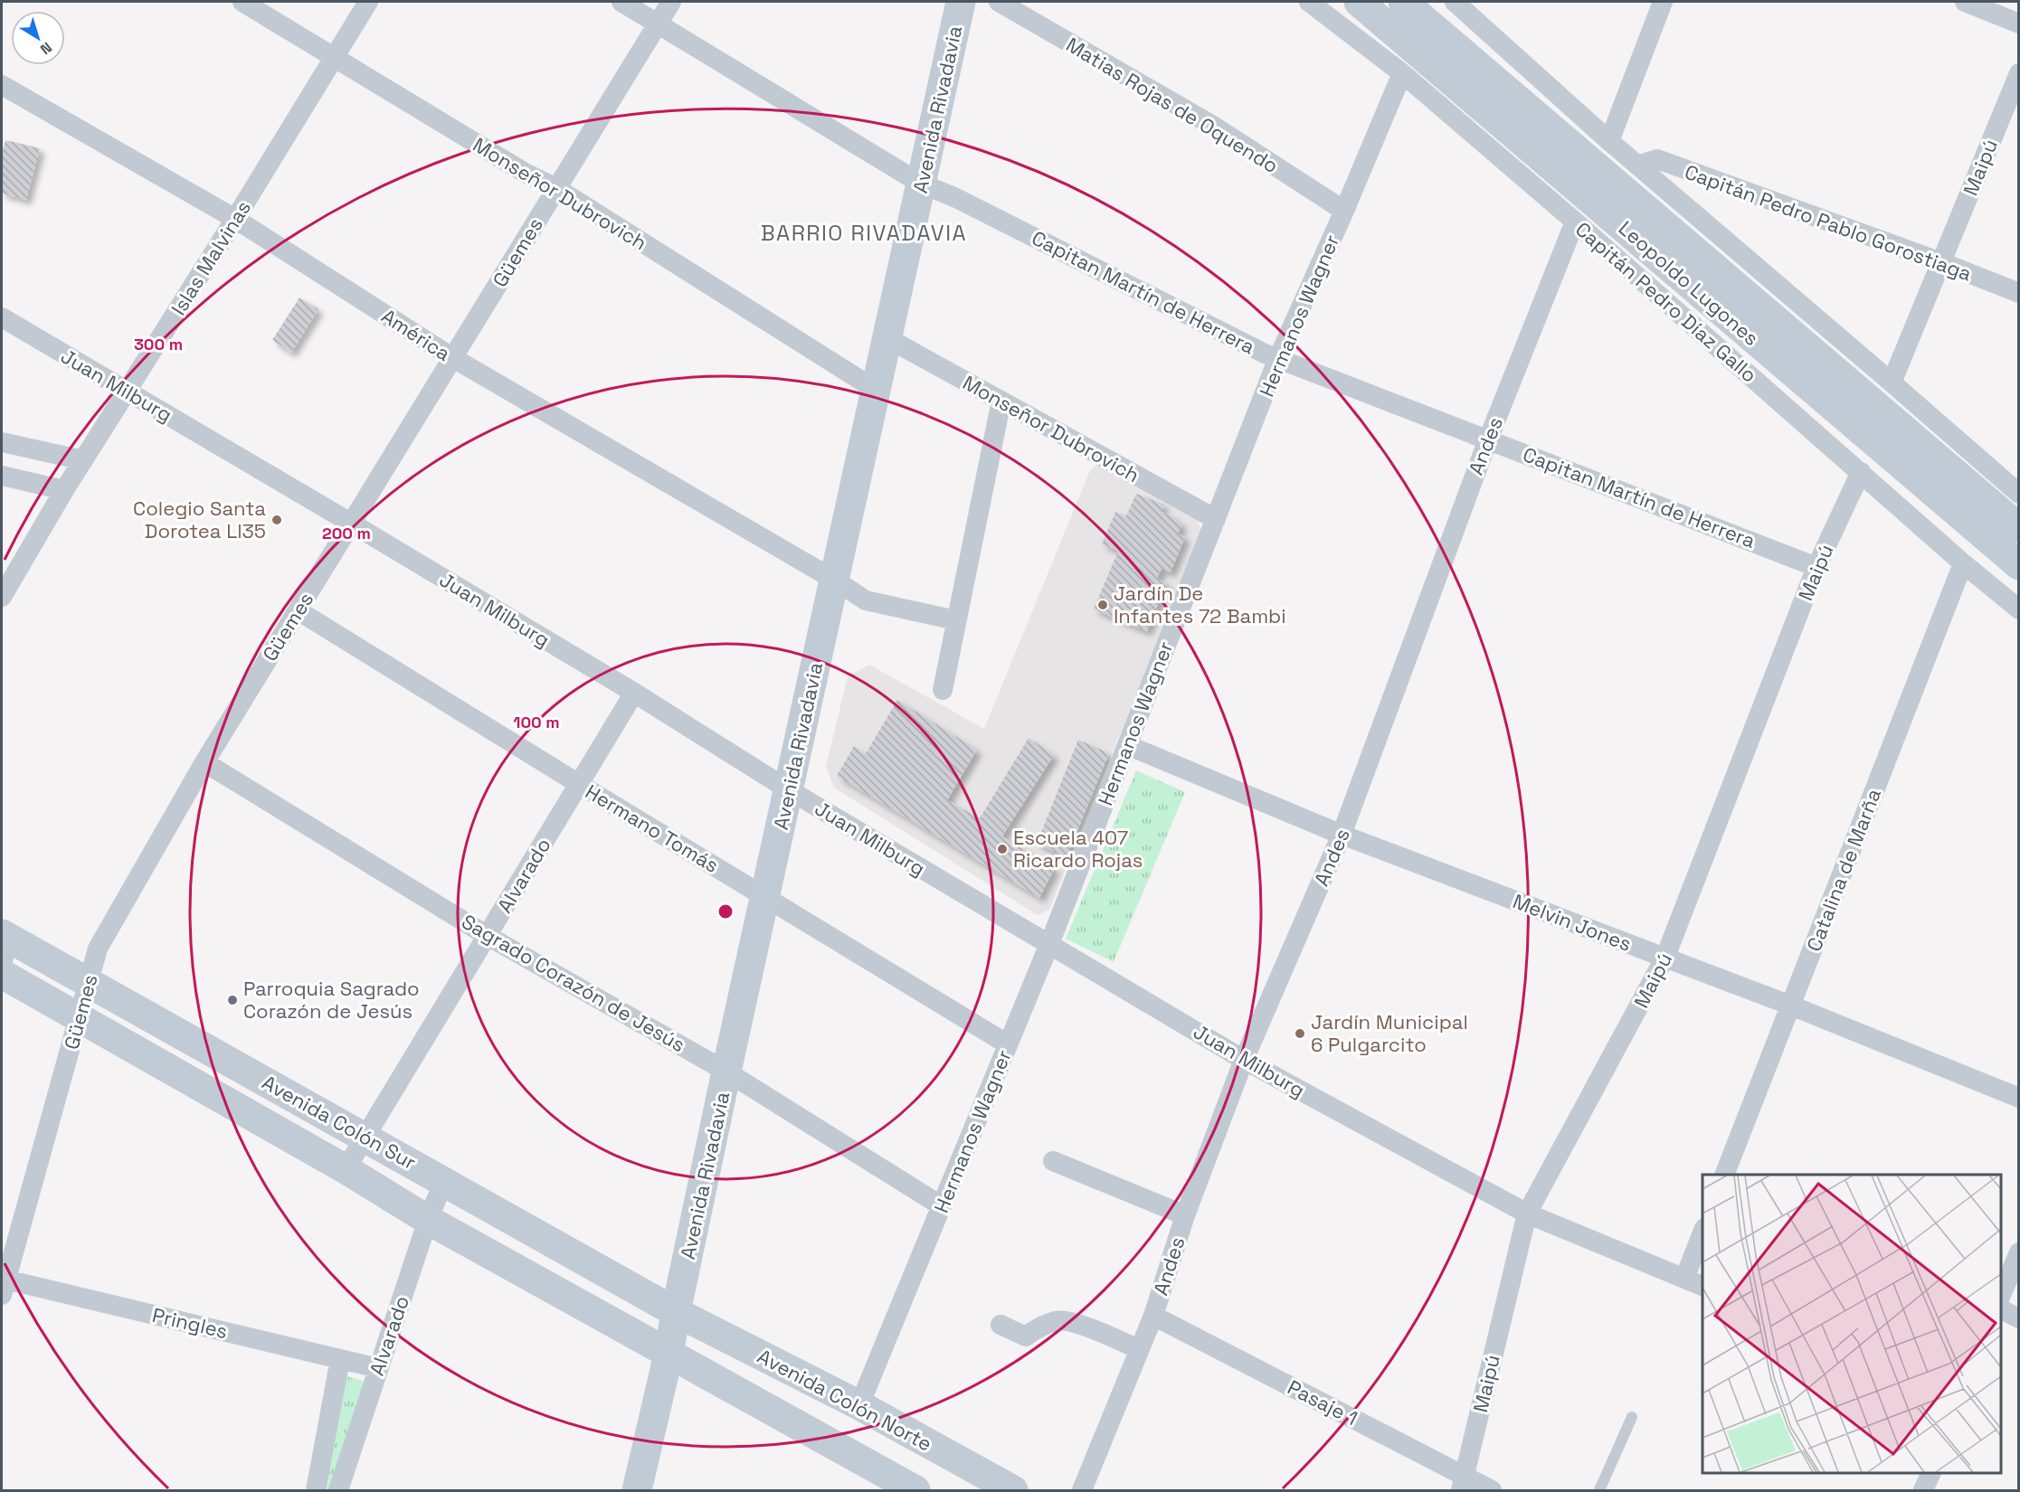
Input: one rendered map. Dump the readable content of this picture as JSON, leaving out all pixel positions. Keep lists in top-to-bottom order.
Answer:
{
  "streets": {
    "main road": [
      "Avenida Rivadavia",
      "Leopoldo Lugones",
      "Avenida Colón Sur",
      "Avenida Colón Norte"
    ],
    "street": [
      "Matias Rojas de Oquendo",
      "Maipú",
      "Monseñor Dubrovich",
      "Capitán Pedro Pablo Gorostiaga",
      "Güemes",
      "Islas Malvinas",
      "Capitan Martín de Herrera",
      "Capitán Pedro Díaz Gallo",
      "Hermanos Wagner",
      "América",
      "Juan Milburg",
      "Andes",
      "Hermano Tomás",
      "Catalina de Marña",
      "Alvarado",
      "Melvin Jones",
      "Sagrado Corazón de Jesús",
      "Pringles",
      "Pasaje 1"
    ]
  },
  "crossings": [
    ["Matias Rojas de Oquendo", "Hermanos Wagner"],
    ["Avenida Rivadavia", "Monseñor Dubrovich"],
    ["Avenida Rivadavia", "Capitan Martín de Herrera"],
    ["Avenida Rivadavia", "América"],
    ["Avenida Rivadavia", "Juan Milburg"],
    ["Avenida Rivadavia", "Hermano Tomás"],
    ["Avenida Rivadavia", "Sagrado Corazón de Jesús"],
    ["Avenida Rivadavia", "Avenida Colón Sur"],
    ["Avenida Rivadavia", "Avenida Colón Norte"],
    ["Maipú", "Capitán Pedro Pablo Gorostiaga"],
    ["Maipú", "Capitan Martín de Herrera"],
    ["Maipú", "Capitán Pedro Díaz Gallo"],
    ["Maipú", "Juan Milburg"],
    ["Maipú", "Melvin Jones"],
    ["Maipú", "Pasaje 1"],
    ["Monseñor Dubrovich", "Güemes"],
    ["Monseñor Dubrovich", "Islas Malvinas"],
    ["Monseñor Dubrovich", "Hermanos Wagner"],
    ["Güemes", "Capitan Martín de Herrera"],
    ["Güemes", "América"],
    ["Güemes", "Juan Milburg"],
    ["Güemes", "Hermano Tomás"],
    ["Güemes", "Sagrado Corazón de Jesús"],
    ["Güemes", "Avenida Colón Sur"],
    ["Güemes", "Pringles"],
    ["Islas Malvinas", "América"],
    ["Islas Malvinas", "Juan Milburg"],
    ["Capitan Martín de Herrera", "Hermanos Wagner"],
    ["Capitan Martín de Herrera", "Andes"],
    ["Capitán Pedro Díaz Gallo", "Hermanos Wagner"],
    ["Capitán Pedro Díaz Gallo", "Andes"],
    ["Capitán Pedro Díaz Gallo", "Catalina de Marña"],
    ["Hermanos Wagner", "Juan Milburg"],
    ["Hermanos Wagner", "Hermano Tomás"],
    ["Hermanos Wagner", "Melvin Jones"],
    ["Hermanos Wagner", "Sagrado Corazón de Jesús"],
    ["Hermanos Wagner", "Avenida Colón Norte"],
    ["Juan Milburg", "Andes"],
    ["Juan Milburg", "Alvarado"],
    ["Andes", "Melvin Jones"],
    ["Andes", "Pasaje 1"],
    ["Hermano Tomás", "Alvarado"],
    ["Catalina de Marña", "Melvin Jones"],
    ["Alvarado", "Sagrado Corazón de Jesús"],
    ["Alvarado", "Avenida Colón Sur"],
    ["Alvarado", "Pringles"],
    ["Avenida Colón Sur", "Avenida Colón Norte"]
  ],
  "districts": ["BARRIO RIVADAVIA"],
  "places": [
    "Colegio Santa Dorotea Ll35",
    "Jardín De Infantes 72 Bambi",
    "Escuela 407 Ricardo Rojas",
    "Parroquia Sagrado Corazón de Jesús",
    "Jardín Municipal 6 Pulgarcito"
  ],
  "north": "bottom right",
  "rings": ["300 m", "200 m", "100 m"]
}
